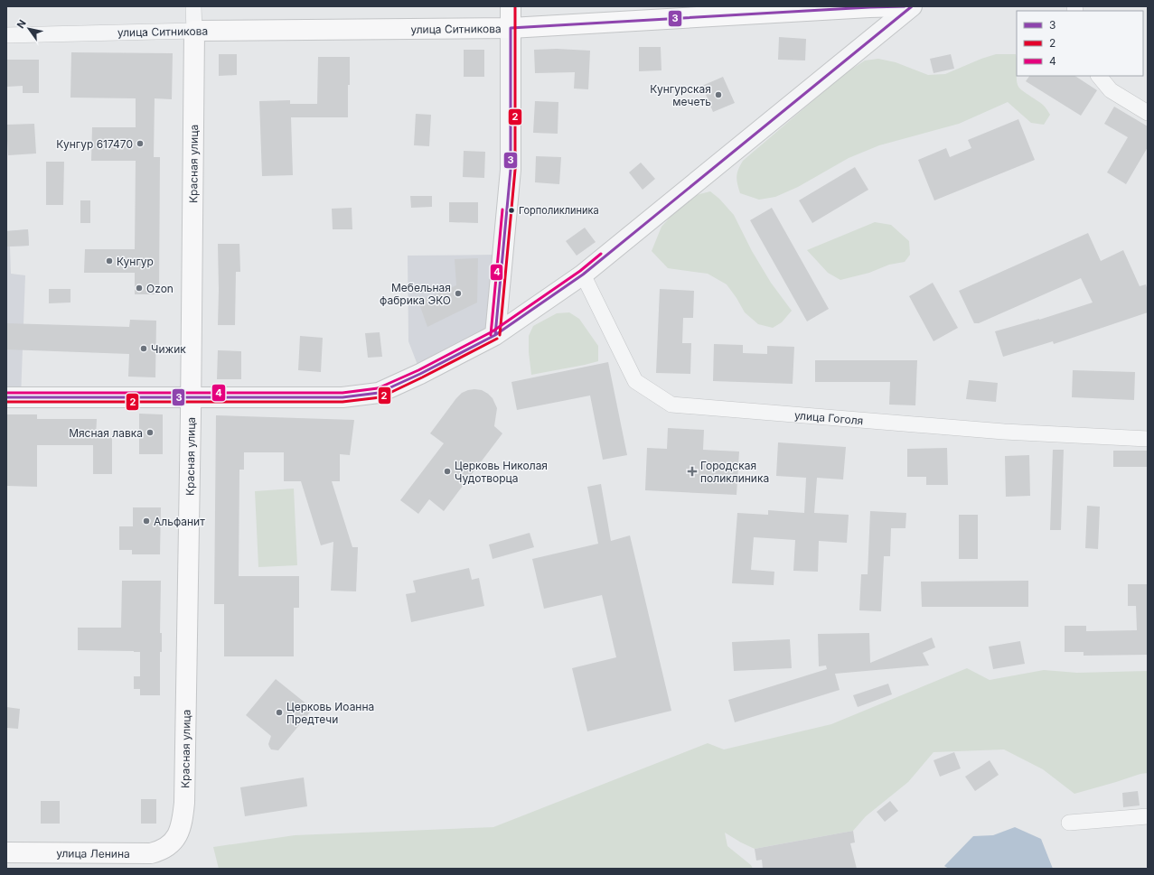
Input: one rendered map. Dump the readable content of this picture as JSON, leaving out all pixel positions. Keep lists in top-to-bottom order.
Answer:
{
  "streets": {
    "main road": ["улица Ситникова", "Красная улица", "улица Ленина"],
    "street": ["улица Гоголя"]
  },
  "crossings": [
    ["улица Ситникова", "Красная улица"],
    ["Красная улица", "улица Ленина"]
  ],
  "places": {
    "other": [
      "Кунгурская мечеть",
      "Кунгур 617470",
      "Горполиклиника",
      "Кунгур",
      "Ozon",
      "Мебельная фабрика ЭКО",
      "Чижик",
      "Мясная лавка",
      "Церковь Николая Чудотворца",
      "Альфанит",
      "Церковь Иоанна Предтечи"
    ],
    "health": ["Городская поликлиника"]
  },
  "lines": ["transit line 3", "transit line 2", "transit line 4"],
  "legend": ["3", "2", "4"],
  "north": "top left"
}
